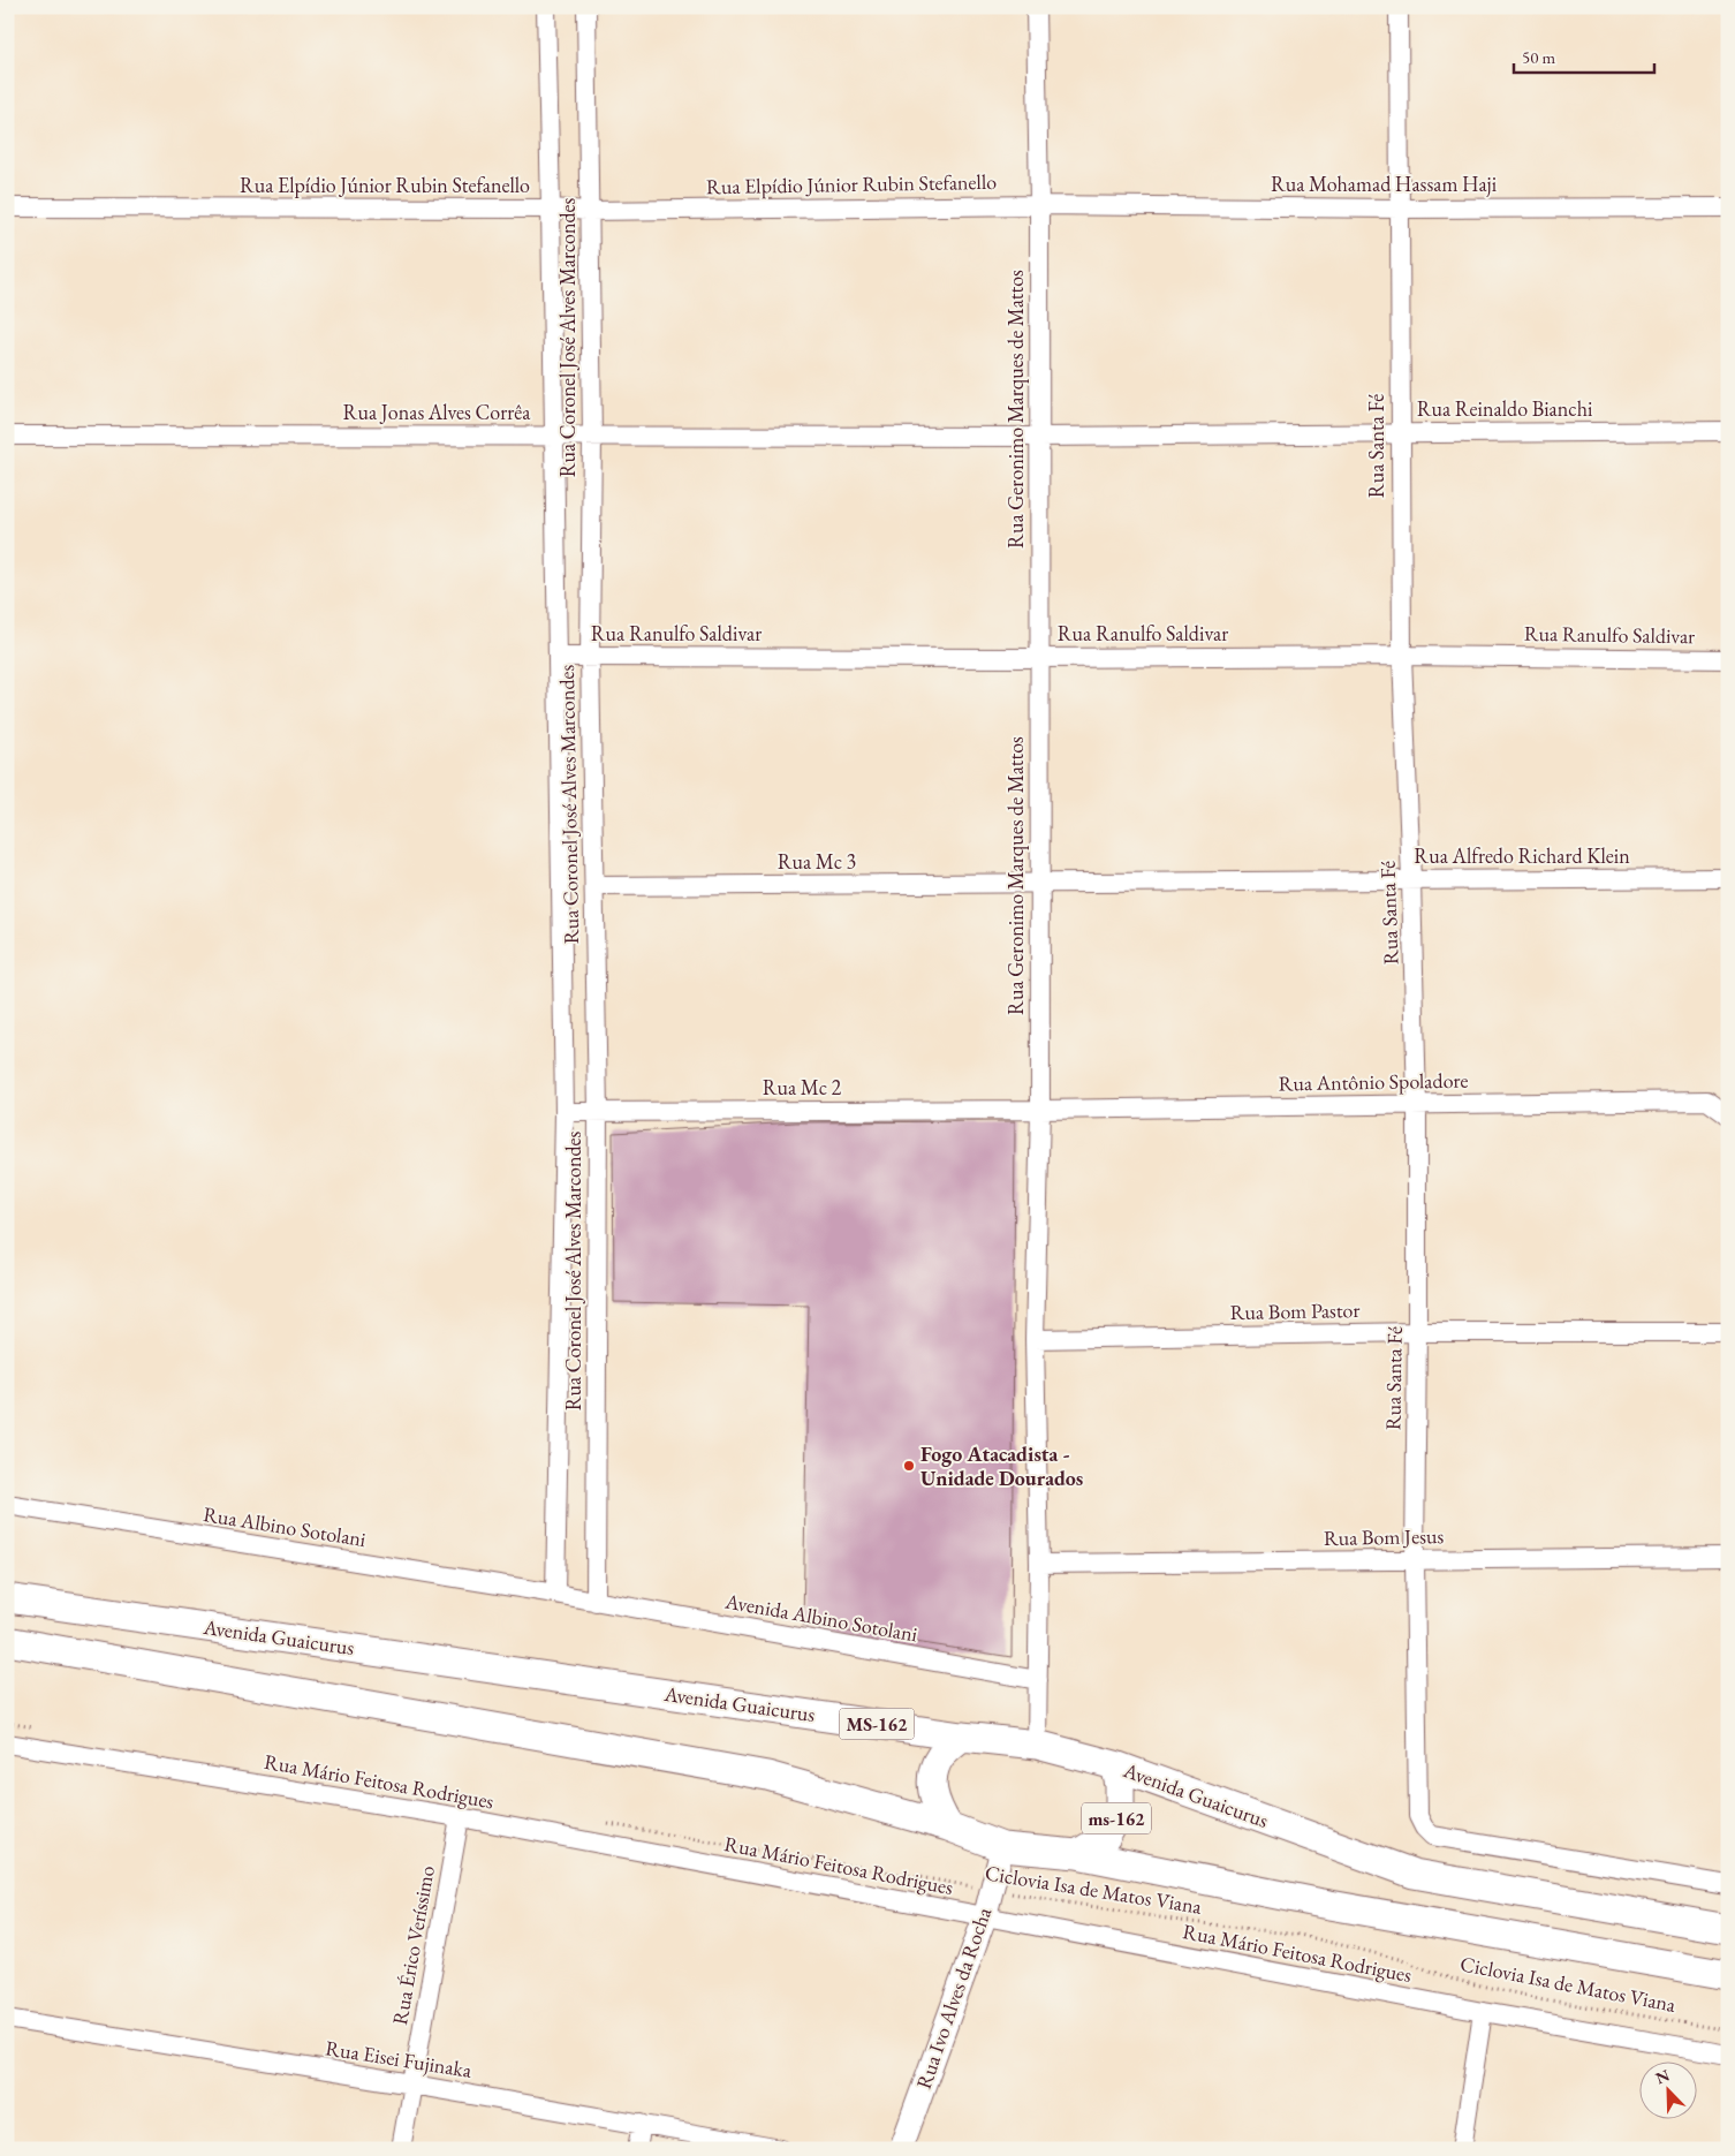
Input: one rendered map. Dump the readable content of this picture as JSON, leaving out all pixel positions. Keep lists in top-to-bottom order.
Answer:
{
  "streets": {
    "main road": ["Avenida Guaicurus", "MS-162", "ms-162"],
    "street": [
      "Rua Elpídio Júnior Rubin Stefanello",
      "Rua Mohamad Hassam Haji",
      "Rua Coronel José Alves Marcondes",
      "Rua Geronimo Marques de Mattos",
      "Rua Reinaldo Bianchi",
      "Rua Jonas Alves Corrêa",
      "Rua Santa Fé",
      "Rua Ranulfo Saldivar",
      "Rua Alfredo Richard Klein",
      "Rua Mc 3",
      "Rua Antônio Spoladore",
      "Rua Mc 2",
      "Rua Bom Pastor",
      "Rua Albino Sotolani",
      "Rua Bom Jesus",
      "Avenida Albino Sotolani",
      "Rua Mário Feitosa Rodrigues",
      "Rua Érico Veríssimo",
      "Rua Ivo Alves da Rocha",
      "Rua Eisei Fujinaka"
    ],
    "path": ["Ciclovia Isa de Matos Viana"]
  },
  "crossings": [
    ["Rua Elpídio Júnior Rubin Stefanello", "Rua Mohamad Hassam Haji"],
    ["Rua Elpídio Júnior Rubin Stefanello", "Rua Coronel José Alves Marcondes"],
    ["Rua Elpídio Júnior Rubin Stefanello", "Rua Geronimo Marques de Mattos"],
    ["Rua Mohamad Hassam Haji", "Rua Geronimo Marques de Mattos"],
    ["Rua Mohamad Hassam Haji", "Rua Santa Fé"],
    ["Rua Coronel José Alves Marcondes", "Rua Jonas Alves Corrêa"],
    ["Rua Coronel José Alves Marcondes", "Rua Ranulfo Saldivar"],
    ["Rua Coronel José Alves Marcondes", "Rua Mc 3"],
    ["Rua Coronel José Alves Marcondes", "Rua Mc 2"],
    ["Rua Coronel José Alves Marcondes", "Rua Albino Sotolani"],
    ["Rua Coronel José Alves Marcondes", "Avenida Albino Sotolani"],
    ["Rua Geronimo Marques de Mattos", "Rua Reinaldo Bianchi"],
    ["Rua Geronimo Marques de Mattos", "Rua Jonas Alves Corrêa"],
    ["Rua Geronimo Marques de Mattos", "Rua Ranulfo Saldivar"],
    ["Rua Geronimo Marques de Mattos", "Rua Alfredo Richard Klein"],
    ["Rua Geronimo Marques de Mattos", "Rua Mc 3"],
    ["Rua Geronimo Marques de Mattos", "Rua Antônio Spoladore"],
    ["Rua Geronimo Marques de Mattos", "Rua Mc 2"],
    ["Rua Geronimo Marques de Mattos", "Rua Bom Pastor"],
    ["Rua Geronimo Marques de Mattos", "Rua Bom Jesus"],
    ["Rua Geronimo Marques de Mattos", "Avenida Albino Sotolani"],
    ["Rua Geronimo Marques de Mattos", "Avenida Guaicurus"],
    ["Rua Reinaldo Bianchi", "Rua Jonas Alves Corrêa"],
    ["Rua Reinaldo Bianchi", "Rua Santa Fé"],
    ["Rua Santa Fé", "Rua Ranulfo Saldivar"],
    ["Rua Santa Fé", "Rua Alfredo Richard Klein"],
    ["Rua Santa Fé", "Rua Antônio Spoladore"],
    ["Rua Santa Fé", "Rua Bom Pastor"],
    ["Rua Santa Fé", "Rua Bom Jesus"],
    ["Rua Alfredo Richard Klein", "Rua Mc 3"],
    ["Rua Antônio Spoladore", "Rua Mc 2"],
    ["Rua Albino Sotolani", "Avenida Albino Sotolani"],
    ["Avenida Guaicurus", "ms-162"],
    ["MS-162", "ms-162"],
    ["MS-162", "Rua Ivo Alves da Rocha"],
    ["Rua Mário Feitosa Rodrigues", "Rua Érico Veríssimo"],
    ["Rua Mário Feitosa Rodrigues", "Rua Ivo Alves da Rocha"],
    ["Ciclovia Isa de Matos Viana", "Rua Ivo Alves da Rocha"],
    ["Rua Érico Veríssimo", "Rua Eisei Fujinaka"]
  ],
  "places": ["Fogo Atacadista - Unidade Dourados"],
  "scale_bar": "50 m",
  "north": "top left"
}
